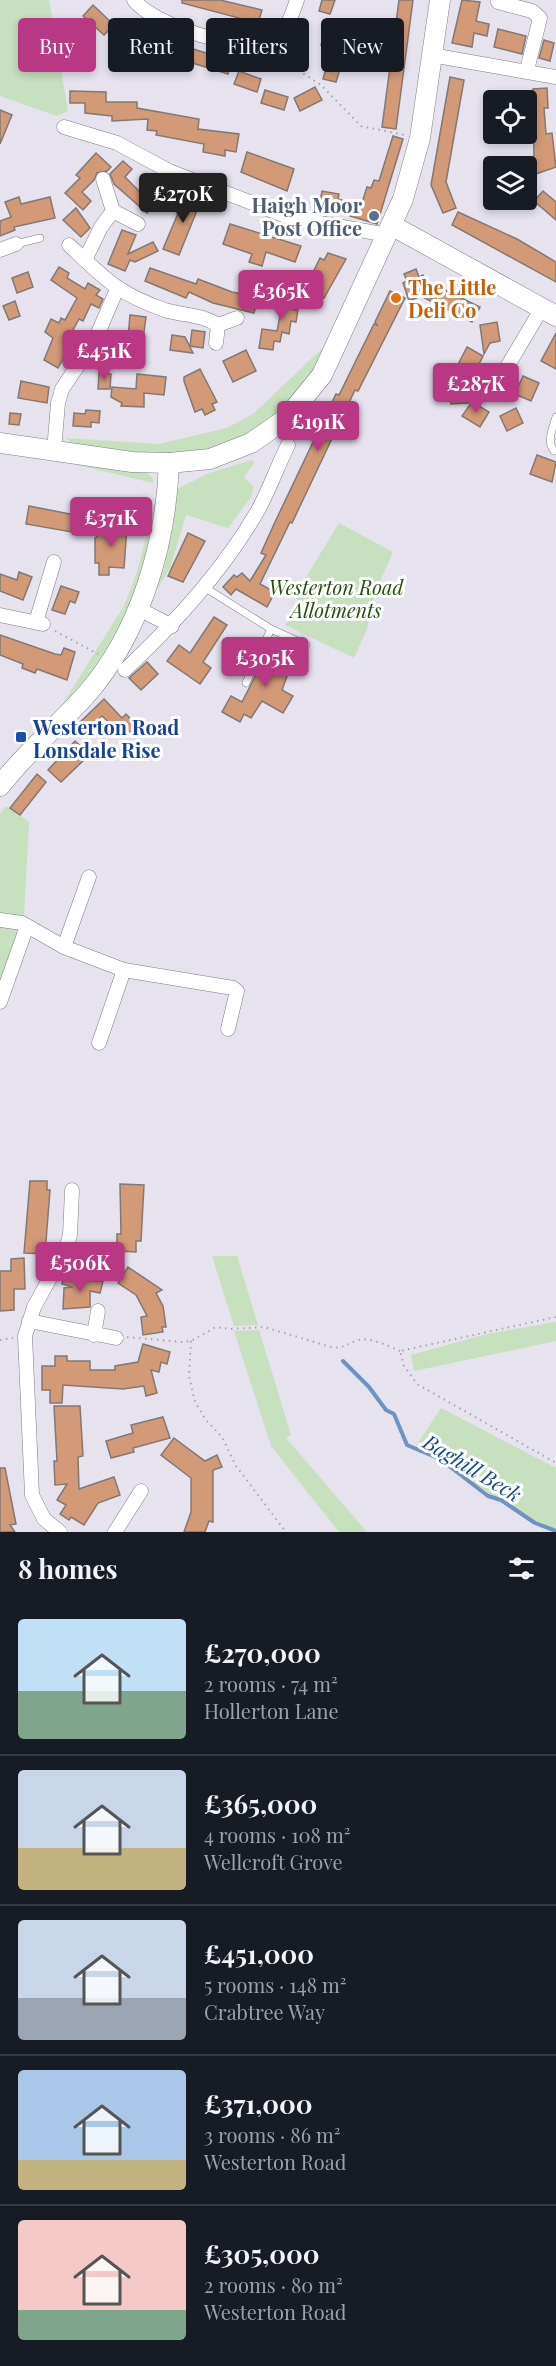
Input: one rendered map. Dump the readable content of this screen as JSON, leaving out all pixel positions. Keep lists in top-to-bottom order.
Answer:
{
  "water": ["Baghill Beck"],
  "parks": ["Westerton Road Allotments"],
  "places": {
    "other": ["Haigh Moor Post Office", "The Little Deli Co"],
    "transit": ["Westerton Road Lonsdale Rise"]
  },
  "page": {
    "chip": [
      "Buy",
      "Rent",
      "Filters",
      "New"
    ],
    "price": [
      "£270K",
      "£365K",
      "£451K",
      "£287K",
      "£191K",
      "£371K",
      "£305K",
      "£506K"
    ],
    "heading": "8 homes",
    "list": [
      {
        "name": "£270,000",
        "note": "2 rooms · 74 m² · Hollerton Lane"
      },
      {
        "name": "£365,000",
        "note": "4 rooms · 108 m² · Wellcroft Grove"
      },
      {
        "name": "£451,000",
        "note": "5 rooms · 148 m² · Crabtree Way"
      },
      {
        "name": "£371,000",
        "note": "3 rooms · 86 m² · Westerton Road"
      },
      {
        "name": "£305,000",
        "note": "2 rooms · 80 m² · Westerton Road"
      }
    ]
  }
}
